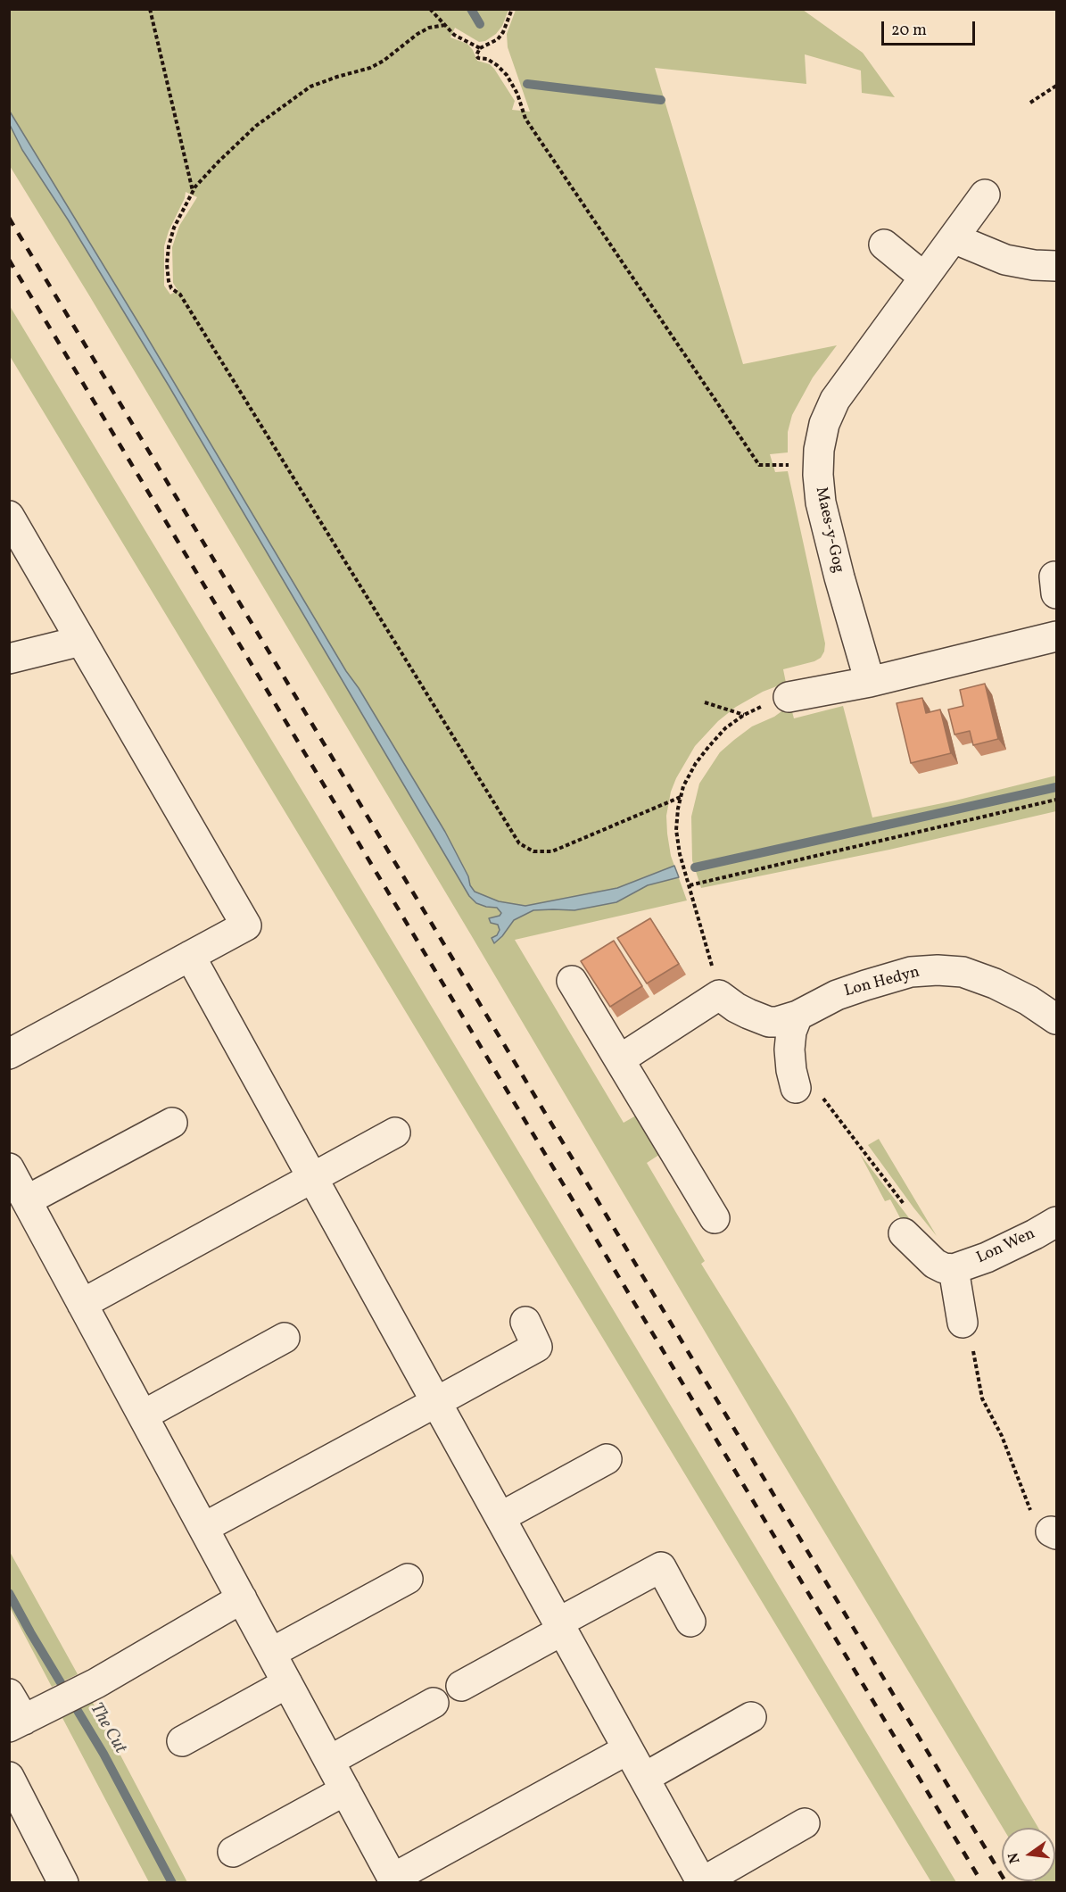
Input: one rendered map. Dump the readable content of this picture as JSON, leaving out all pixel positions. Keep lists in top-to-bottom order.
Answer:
{
  "streets": {
    "street": ["Maes-y-Gog", "Lon Hedyn", "Lon Wen"]
  },
  "water": ["The Cut"],
  "scale_bar": "20 m",
  "north": "left"
}
